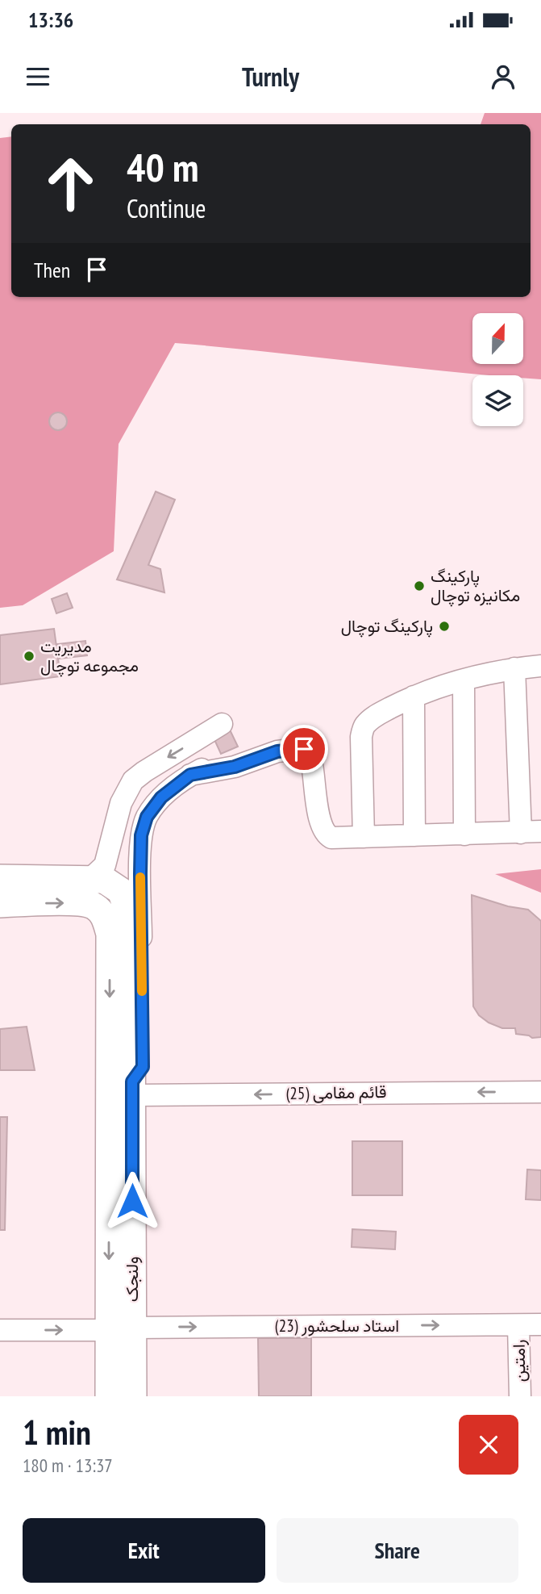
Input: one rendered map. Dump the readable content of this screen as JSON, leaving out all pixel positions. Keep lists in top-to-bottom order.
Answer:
{
  "streets": {
    "main road": ["ولنجک"],
    "street": ["قائم مقامی (25)", "استاد سلحشور (23)", "رامتین"]
  },
  "crossings": [
    ["قائم مقامی (25)", "ولنجک"],
    ["ولنجک", "استاد سلحشور (23)"],
    ["استاد سلحشور (23)", "رامتین"]
  ],
  "one_way": ["قائم مقامی (25)", "استاد سلحشور (23)"],
  "places": ["پارکینگ مکانیزه توچال", "پارکینگ توچال", "مدیریت مجموعه توچال"],
  "north": "top",
  "page": {
    "status": "13:36",
    "header": "Turnly",
    "turn": ["40 m", "Continue"],
    "then": "Then",
    "heading": ["1 min", "180 m · 13:37"],
    "buttons": ["Exit", "Share"]
  }
}
